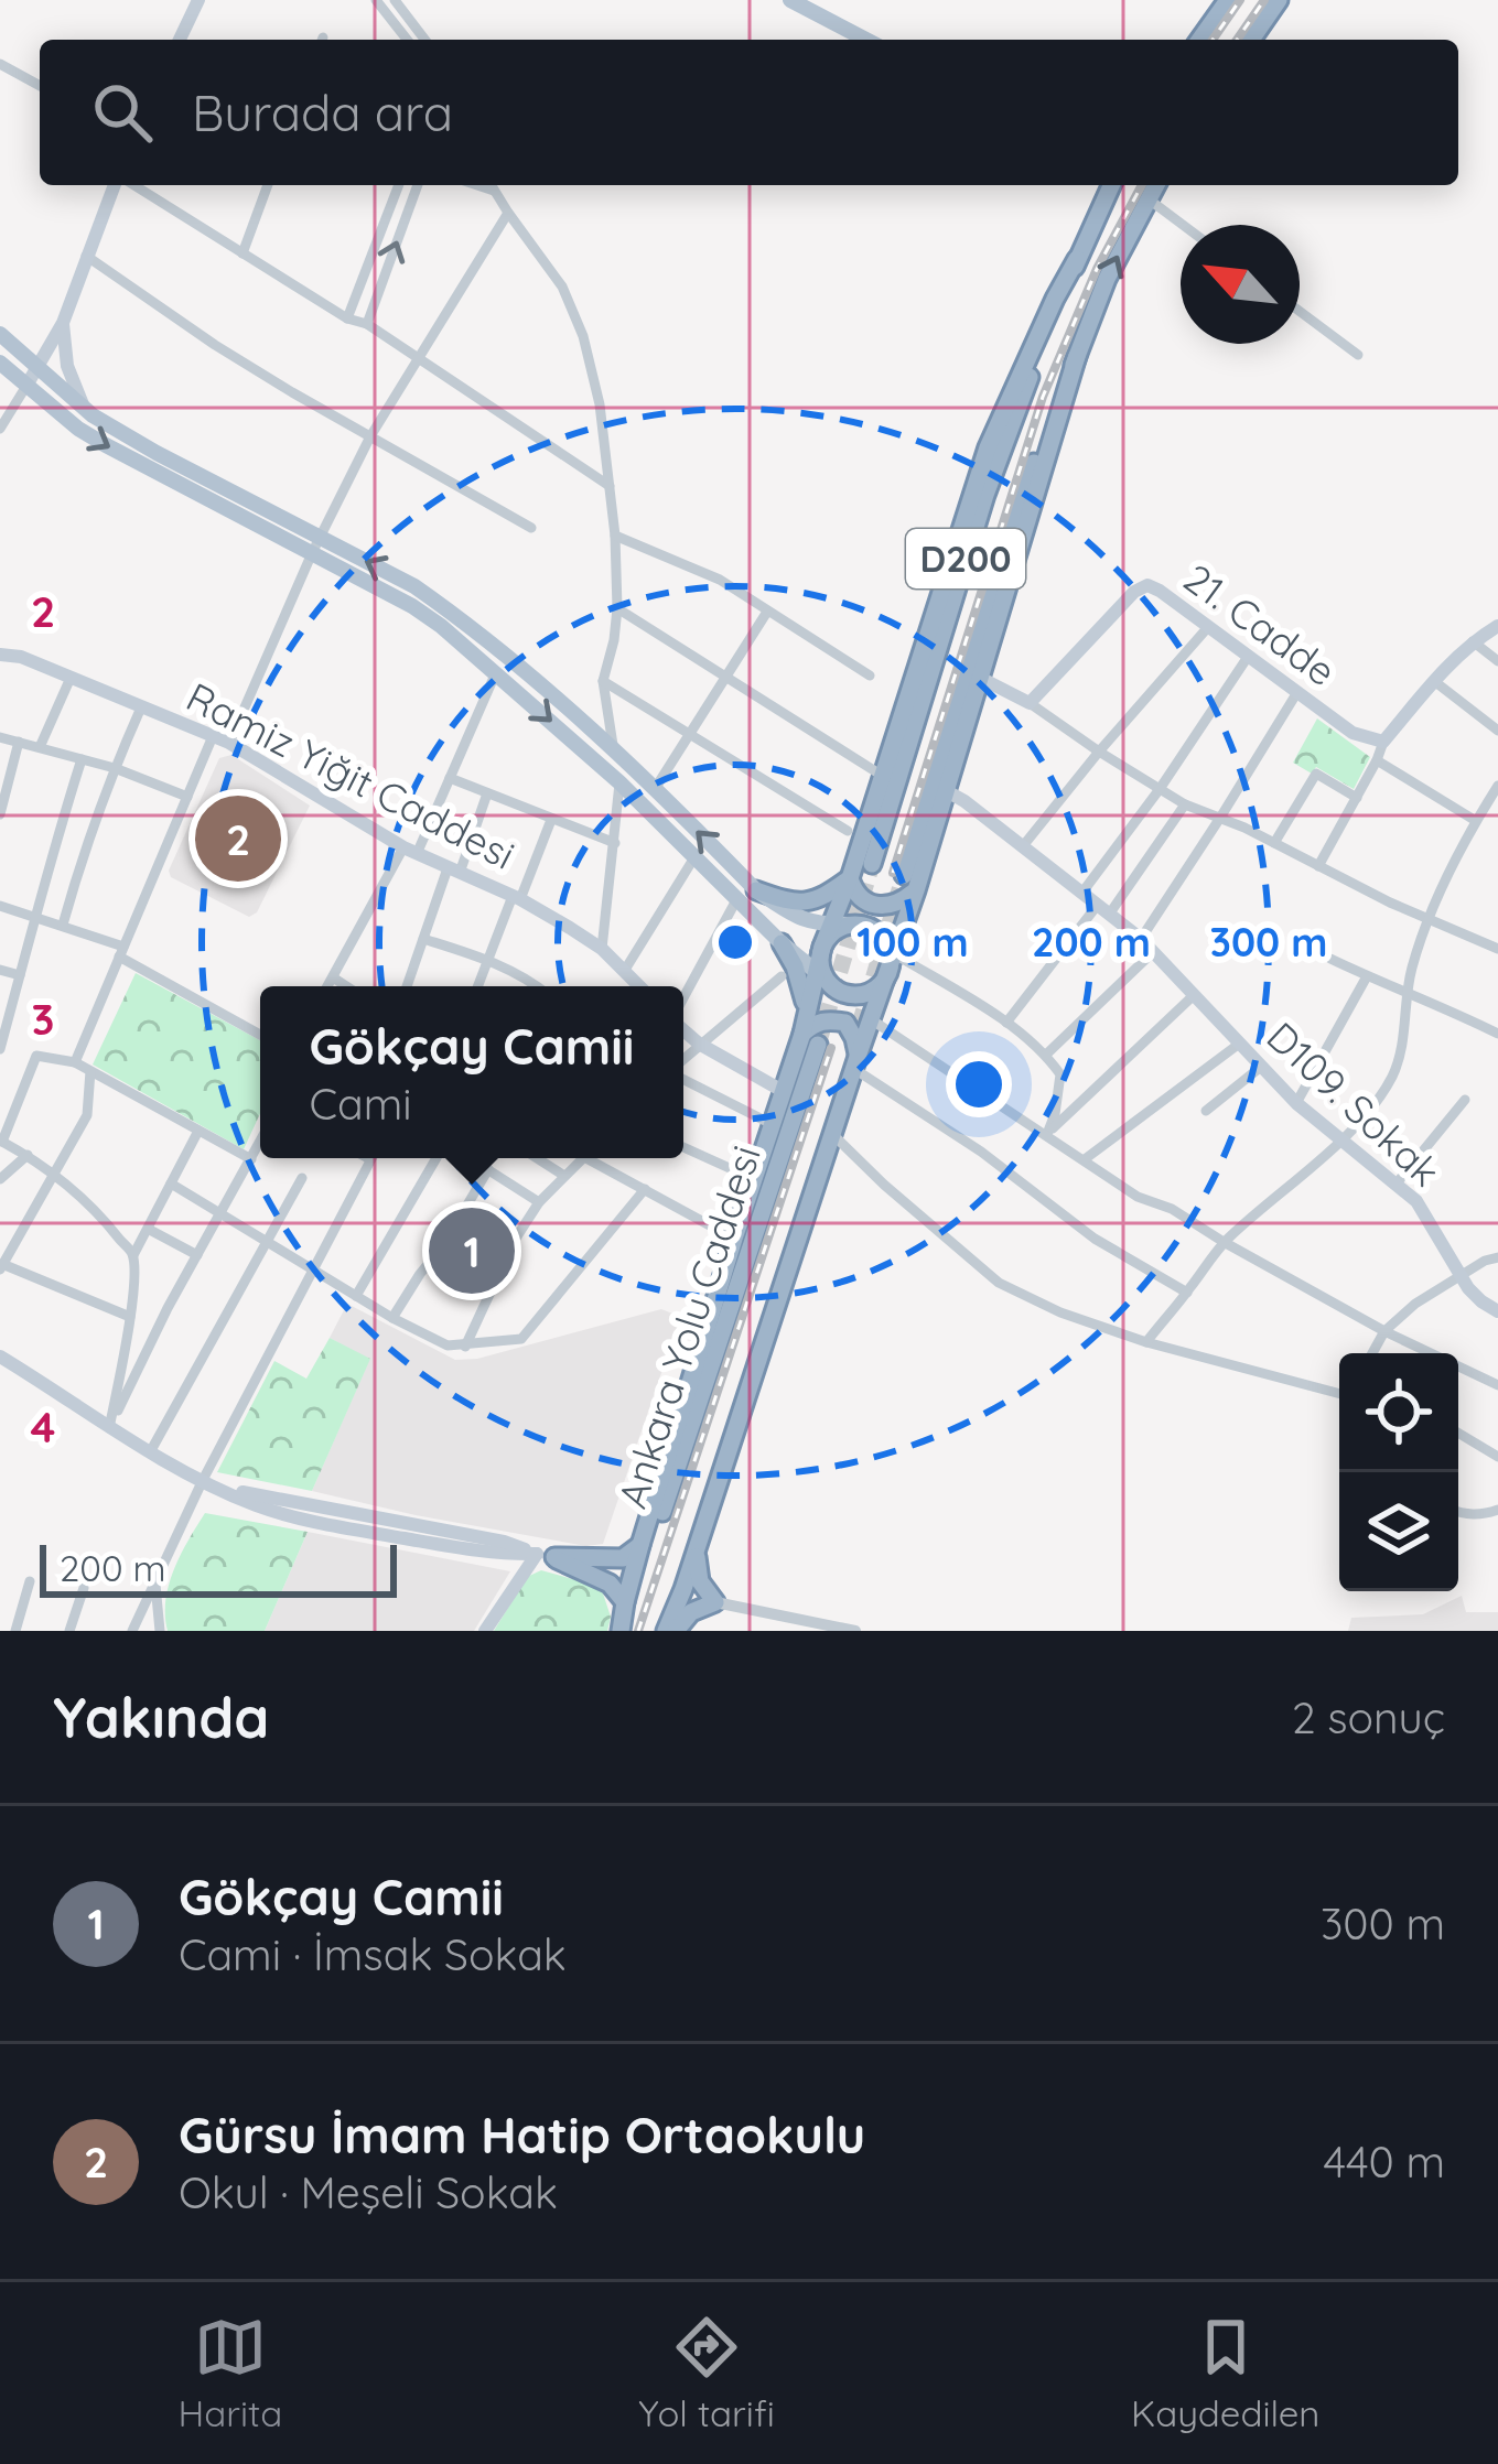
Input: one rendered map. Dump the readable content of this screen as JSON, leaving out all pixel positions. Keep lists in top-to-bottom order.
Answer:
{
  "streets": {
    "highway": ["D200", "Ankara Yolu Caddesi"],
    "main road": ["21. Cadde", "Ramiz Yiğit Caddesi", "D109. Sokak"]
  },
  "scale_bar": "200 m",
  "north": "top left",
  "page": {
    "search": "Burada ara",
    "pins": ["2", "1"],
    "popup": ["Gökçay Camii", "Cami"],
    "scale": "200 m",
    "heading": ["Yakında", "2 sonuç"],
    "list": [
      {
        "mark": "1",
        "name": "Gökçay Camii",
        "note": "Cami · İmsak Sokak",
        "value": "300 m"
      },
      {
        "mark": "2",
        "name": "Gürsu İmam Hatip Ortaokulu",
        "note": "Okul · Meşeli Sokak",
        "value": "440 m"
      }
    ],
    "nav": ["Harita", "Yol tarifi", "Kaydedilen"]
  },
  "grid": {
    "rows": ["2", "3", "4"]
  },
  "rings": ["100 m", "200 m", "300 m"]
}
